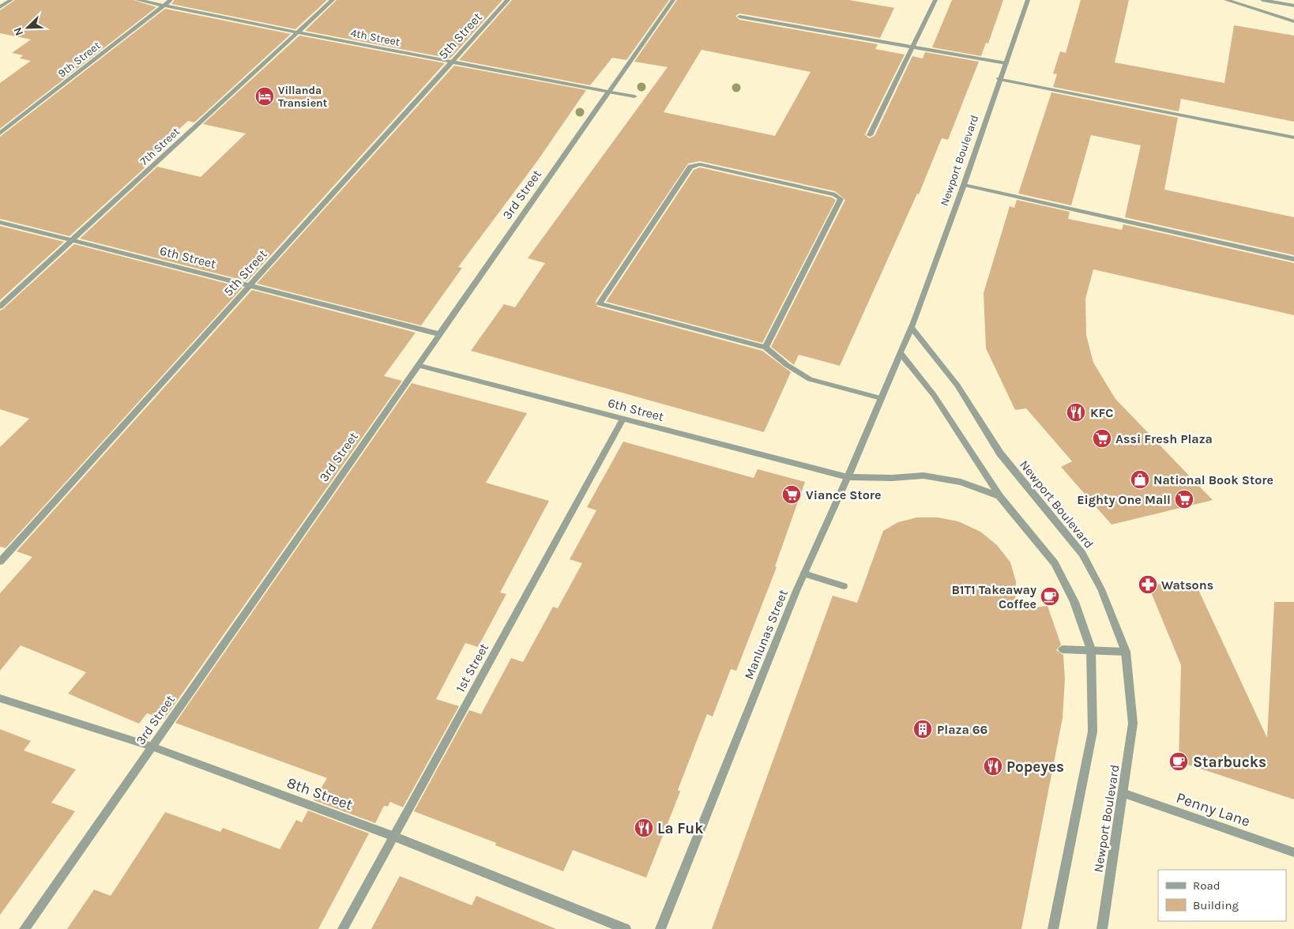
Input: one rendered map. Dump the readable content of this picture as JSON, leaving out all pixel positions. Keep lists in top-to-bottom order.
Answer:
{
  "streets": {
    "street": [
      "5th Street",
      "4th Street",
      "9th Street",
      "7th Street",
      "Newport Boulevard",
      "3rd Street",
      "6th Street",
      "Manlunas Street",
      "1st Street",
      "8th Street",
      "Penny Lane"
    ]
  },
  "crossings": [
    ["5th Street", "4th Street"],
    ["5th Street", "6th Street"],
    ["4th Street", "9th Street"],
    ["4th Street", "7th Street"],
    ["4th Street", "3rd Street"],
    ["7th Street", "6th Street"],
    ["Newport Boulevard", "Manlunas Street"],
    ["Newport Boulevard", "Penny Lane"],
    ["3rd Street", "6th Street"],
    ["3rd Street", "8th Street"],
    ["6th Street", "Manlunas Street"],
    ["6th Street", "1st Street"],
    ["1st Street", "8th Street"]
  ],
  "places": {
    "hotel": ["Villanda Transient"],
    "restaurant": ["KFC", "Popeyes", "La Fuk"],
    "supermarket": ["Assi Fresh Plaza", "Viance Store", "Eighty One Mall"],
    "shop": ["National Book Store"],
    "pharmacy": ["Watsons"],
    "cafe": ["B1T1 Takeaway Coffee", "Starbucks"],
    "building": ["Plaza 66"]
  },
  "legend": ["Road", "Building"],
  "north": "bottom left"
}
